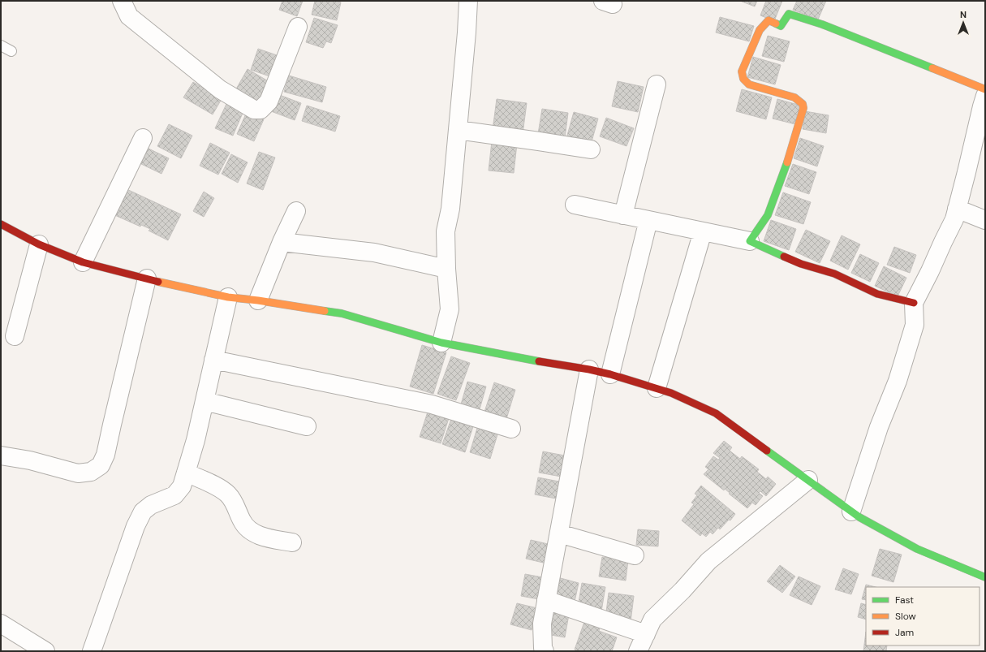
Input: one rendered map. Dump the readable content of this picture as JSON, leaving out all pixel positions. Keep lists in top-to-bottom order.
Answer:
{
  "legend": ["Fast", "Slow", "Jam"],
  "north": "top"
}
